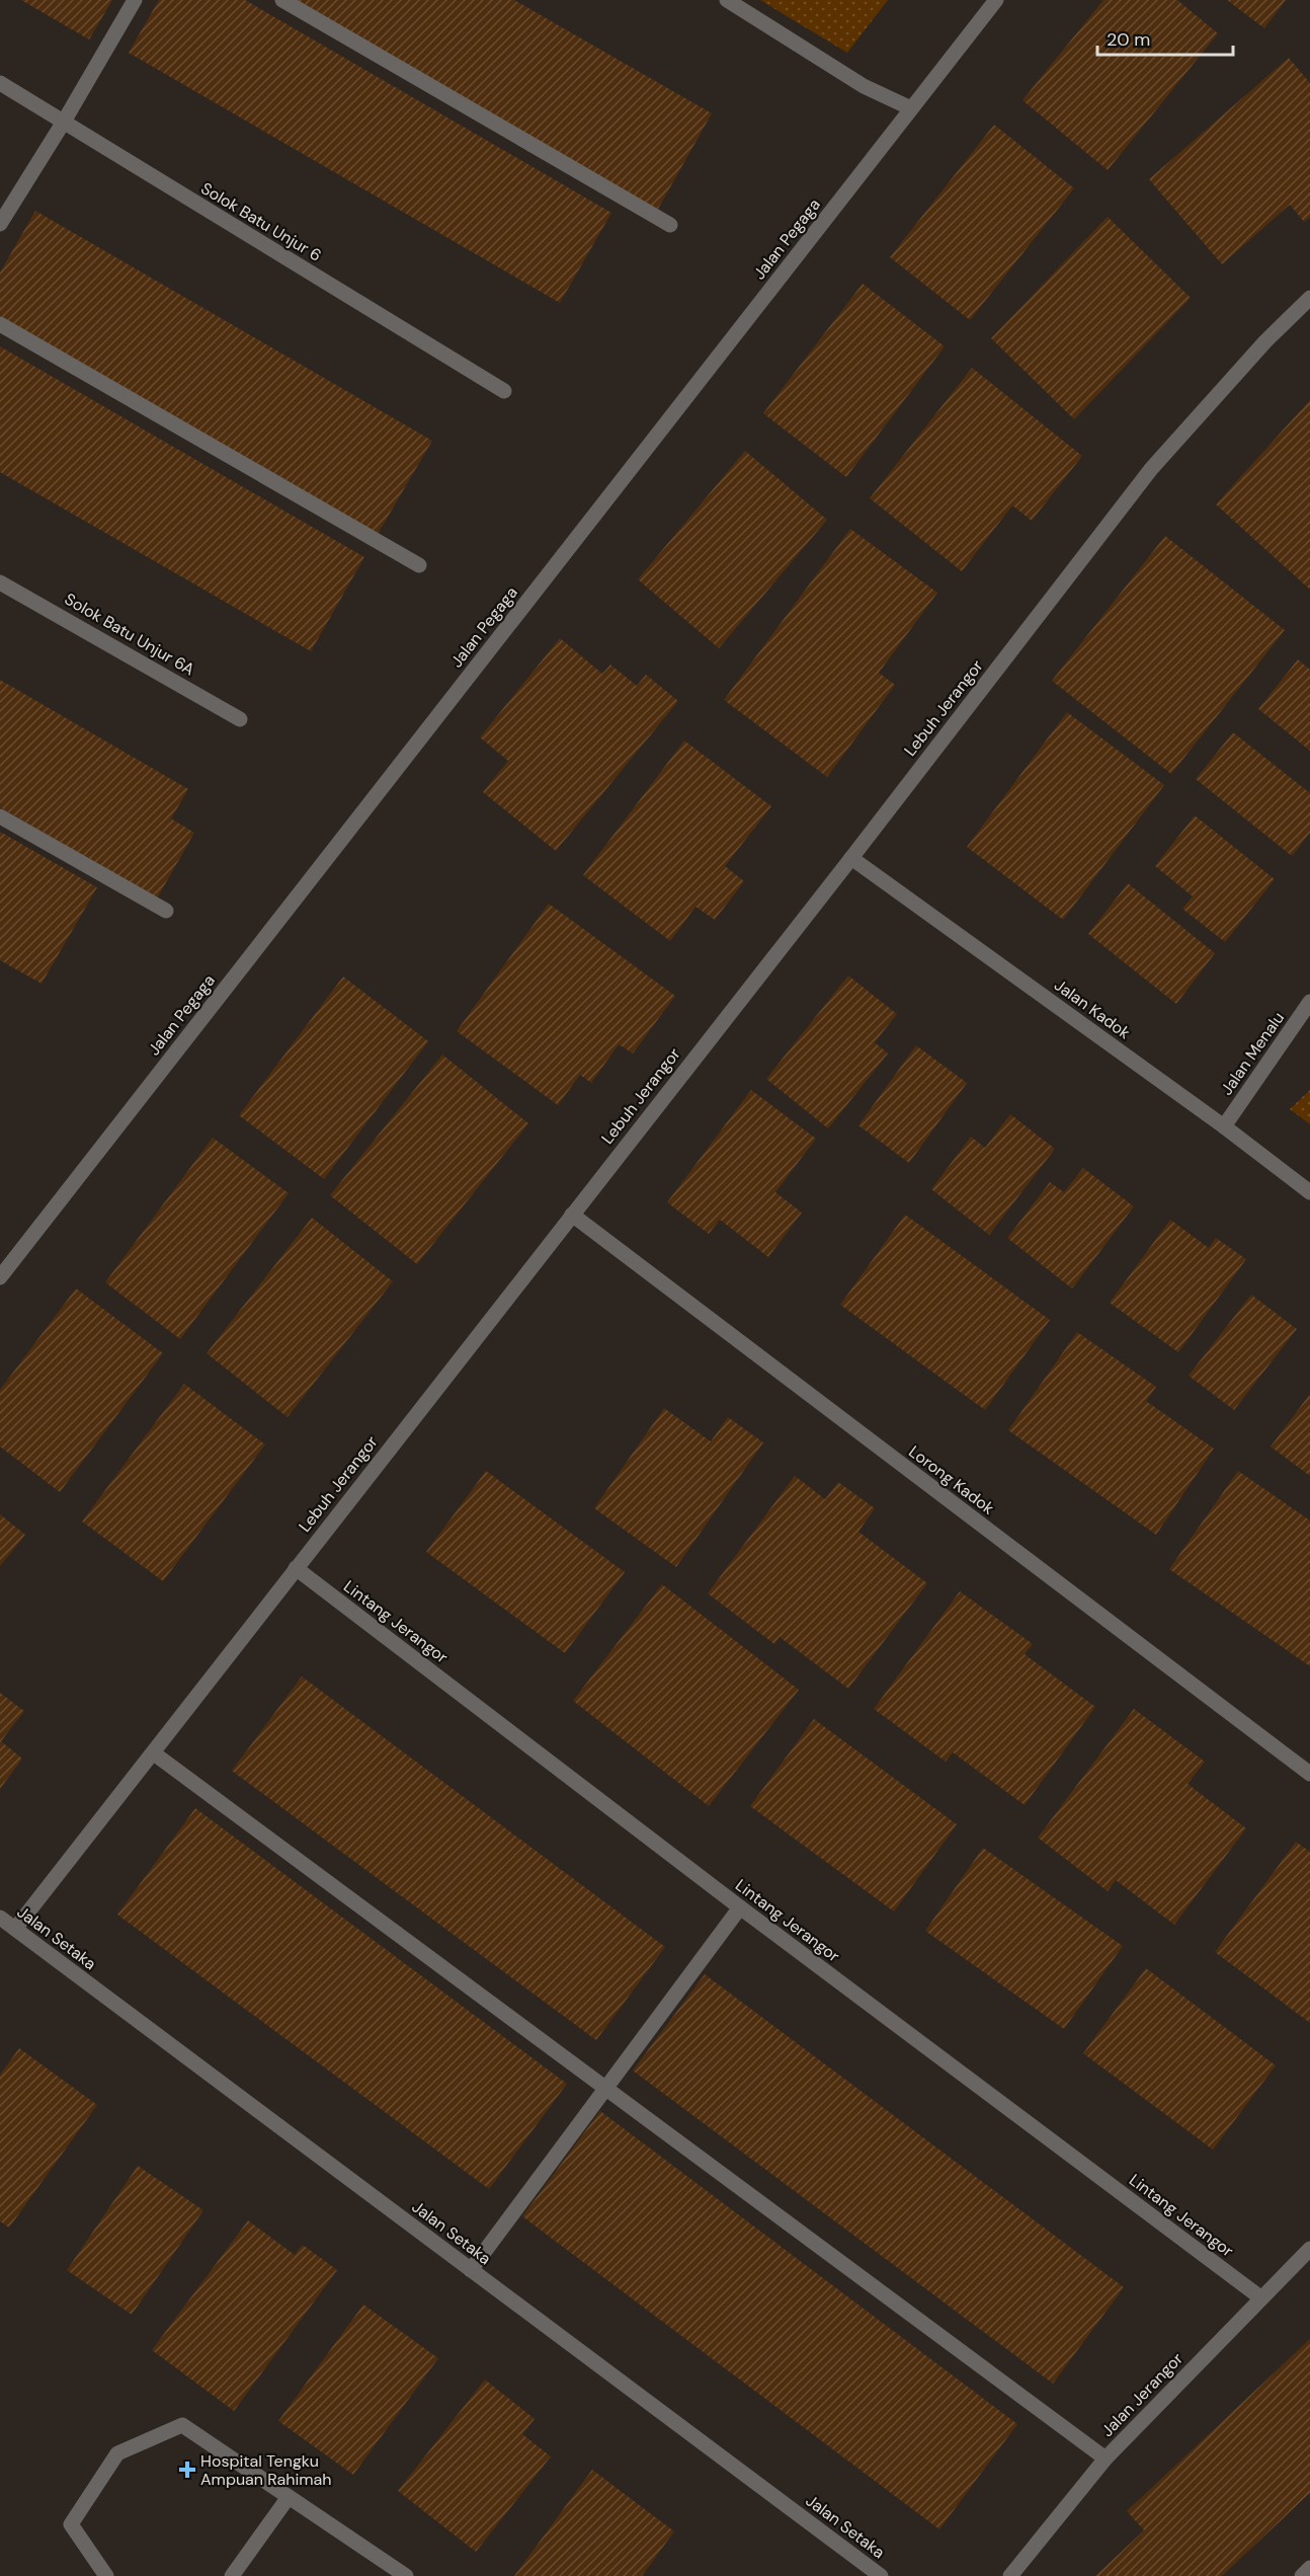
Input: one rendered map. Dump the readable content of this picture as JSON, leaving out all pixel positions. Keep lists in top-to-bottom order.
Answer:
{
  "streets": {
    "street": [
      "Solok Batu Unjur 6",
      "Jalan Pegaga",
      "Solok Batu Unjur 6A",
      "Lebuh Jerangor",
      "Jalan Kadok",
      "Jalan Menalu",
      "Lorong Kadok",
      "Lintang Jerangor",
      "Jalan Setaka",
      "Jalan Jerangor"
    ]
  },
  "crossings": [
    ["Lebuh Jerangor", "Jalan Kadok"],
    ["Lebuh Jerangor", "Lorong Kadok"],
    ["Lebuh Jerangor", "Lintang Jerangor"],
    ["Lebuh Jerangor", "Jalan Setaka"],
    ["Jalan Kadok", "Jalan Menalu"],
    ["Lintang Jerangor", "Jalan Jerangor"]
  ],
  "places": {
    "health": ["Hospital Tengku Ampuan Rahimah"]
  },
  "scale_bar": "20 m"
}
